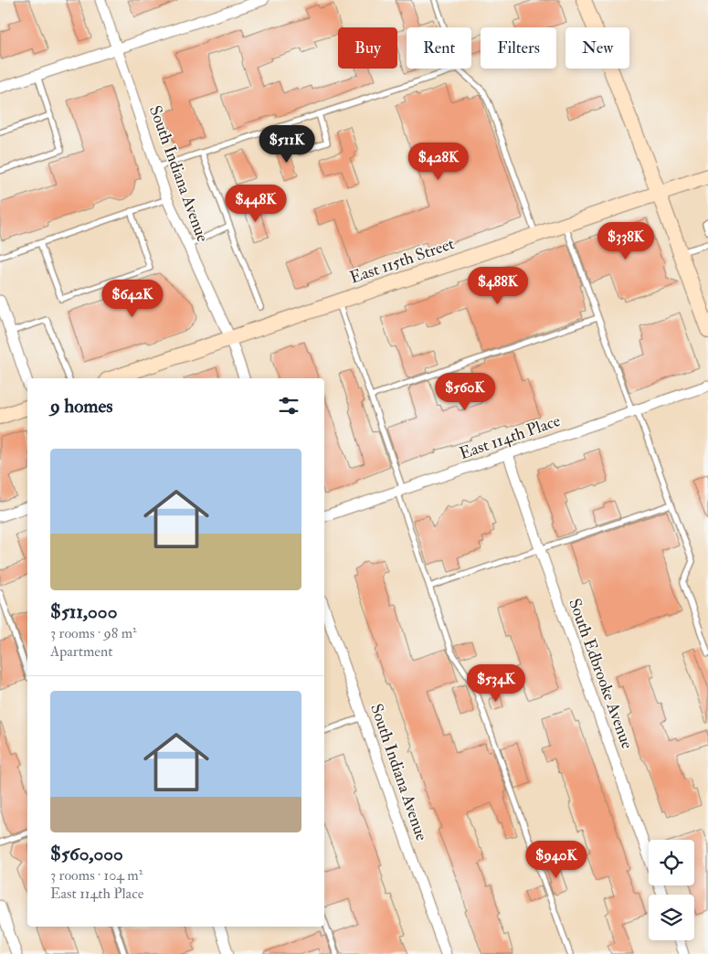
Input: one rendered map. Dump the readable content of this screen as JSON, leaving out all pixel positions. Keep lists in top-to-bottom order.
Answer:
{
  "streets": {
    "street": [
      "South Indiana Avenue",
      "East 115th Street",
      "East 114th Place",
      "South Edbrooke Avenue"
    ]
  },
  "crossings": [
    ["South Indiana Avenue", "East 115th Street"],
    ["East 114th Place", "South Edbrooke Avenue"]
  ],
  "page": {
    "chip": [
      "Buy",
      "Rent",
      "Filters",
      "New"
    ],
    "price": [
      "$511K",
      "$428K",
      "$448K",
      "$338K",
      "$488K",
      "$642K",
      "$560K",
      "$534K",
      "$940K"
    ],
    "heading": "9 homes",
    "list": [
      {
        "name": "$511,000",
        "note": "3 rooms · 98 m² · Apartment"
      },
      {
        "name": "$560,000",
        "note": "3 rooms · 104 m² · East 114th Place"
      }
    ]
  }
}
